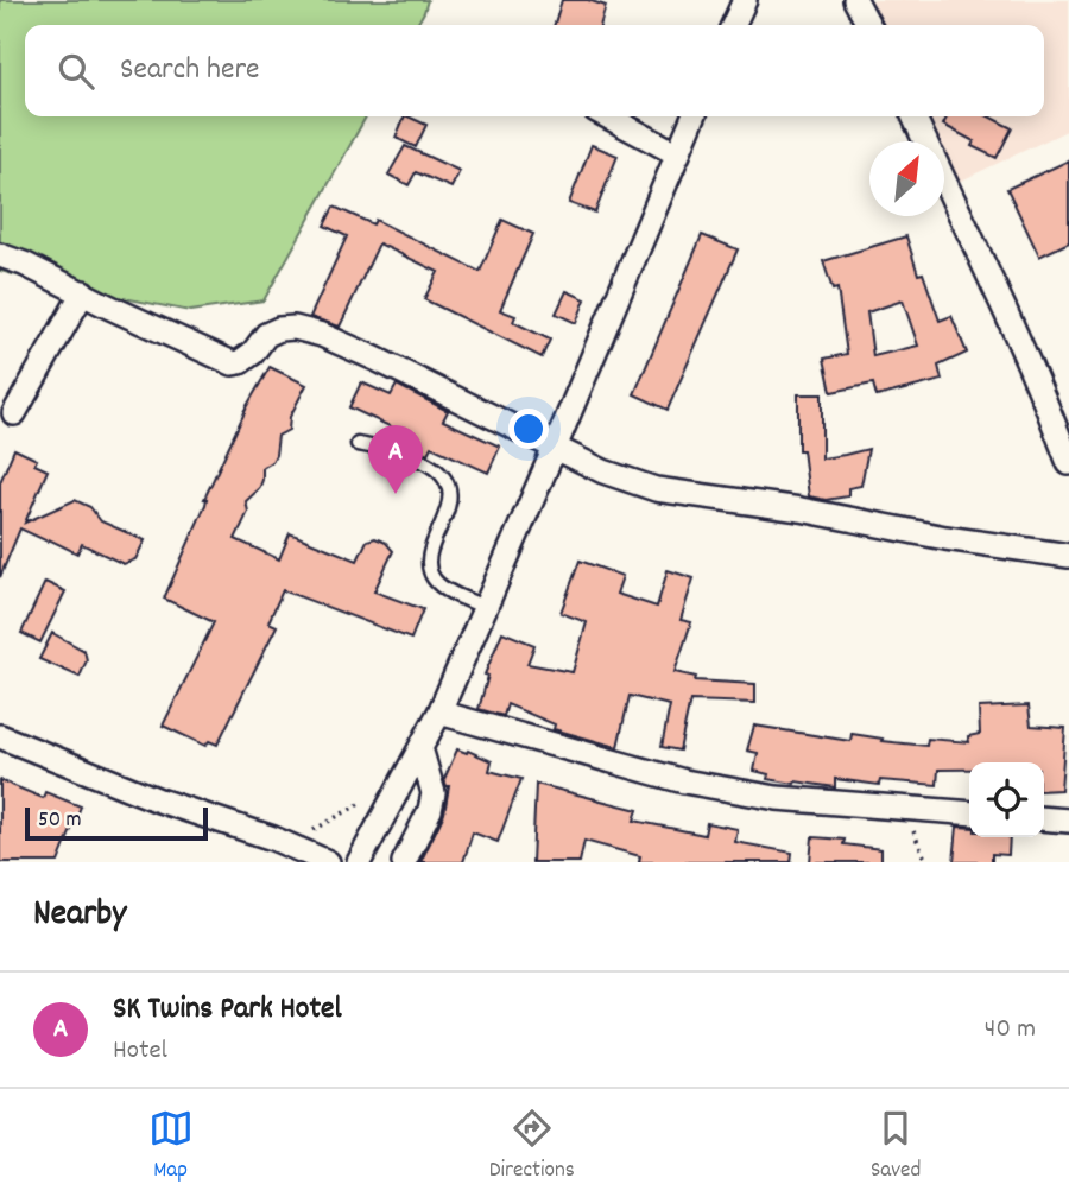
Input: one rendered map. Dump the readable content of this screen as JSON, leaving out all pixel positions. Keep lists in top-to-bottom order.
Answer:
{
  "scale_bar": "50 m",
  "north": "top right",
  "page": {
    "search": "Search here",
    "pins": "A",
    "scale": "50 m",
    "heading": "Nearby",
    "list": [
      {
        "mark": "A",
        "name": "SK Twins Park Hotel",
        "note": "Hotel",
        "value": "40 m"
      }
    ],
    "nav": ["Map", "Directions", "Saved"]
  }
}
